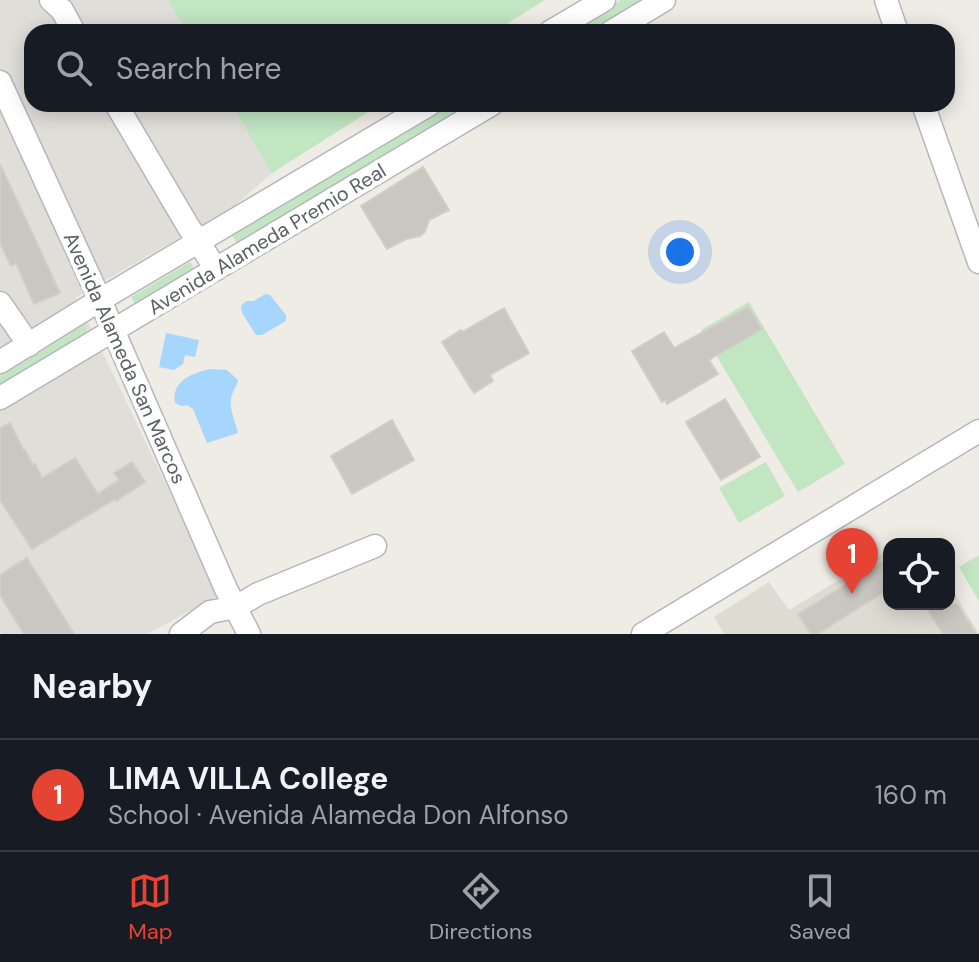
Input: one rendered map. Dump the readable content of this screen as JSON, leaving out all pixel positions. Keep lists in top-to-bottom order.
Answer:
{
  "streets": {
    "street": ["Avenida Alameda Premio Real", "Avenida Alameda San Marcos"]
  },
  "crossings": [
    ["Avenida Alameda Premio Real", "Avenida Alameda San Marcos"]
  ],
  "page": {
    "search": "Search here",
    "pins": "1",
    "heading": "Nearby",
    "list": [
      {
        "mark": "1",
        "name": "LIMA VILLA College",
        "note": "School · Avenida Alameda Don Alfonso",
        "value": "160 m"
      }
    ],
    "nav": ["Map", "Directions", "Saved"]
  }
}
